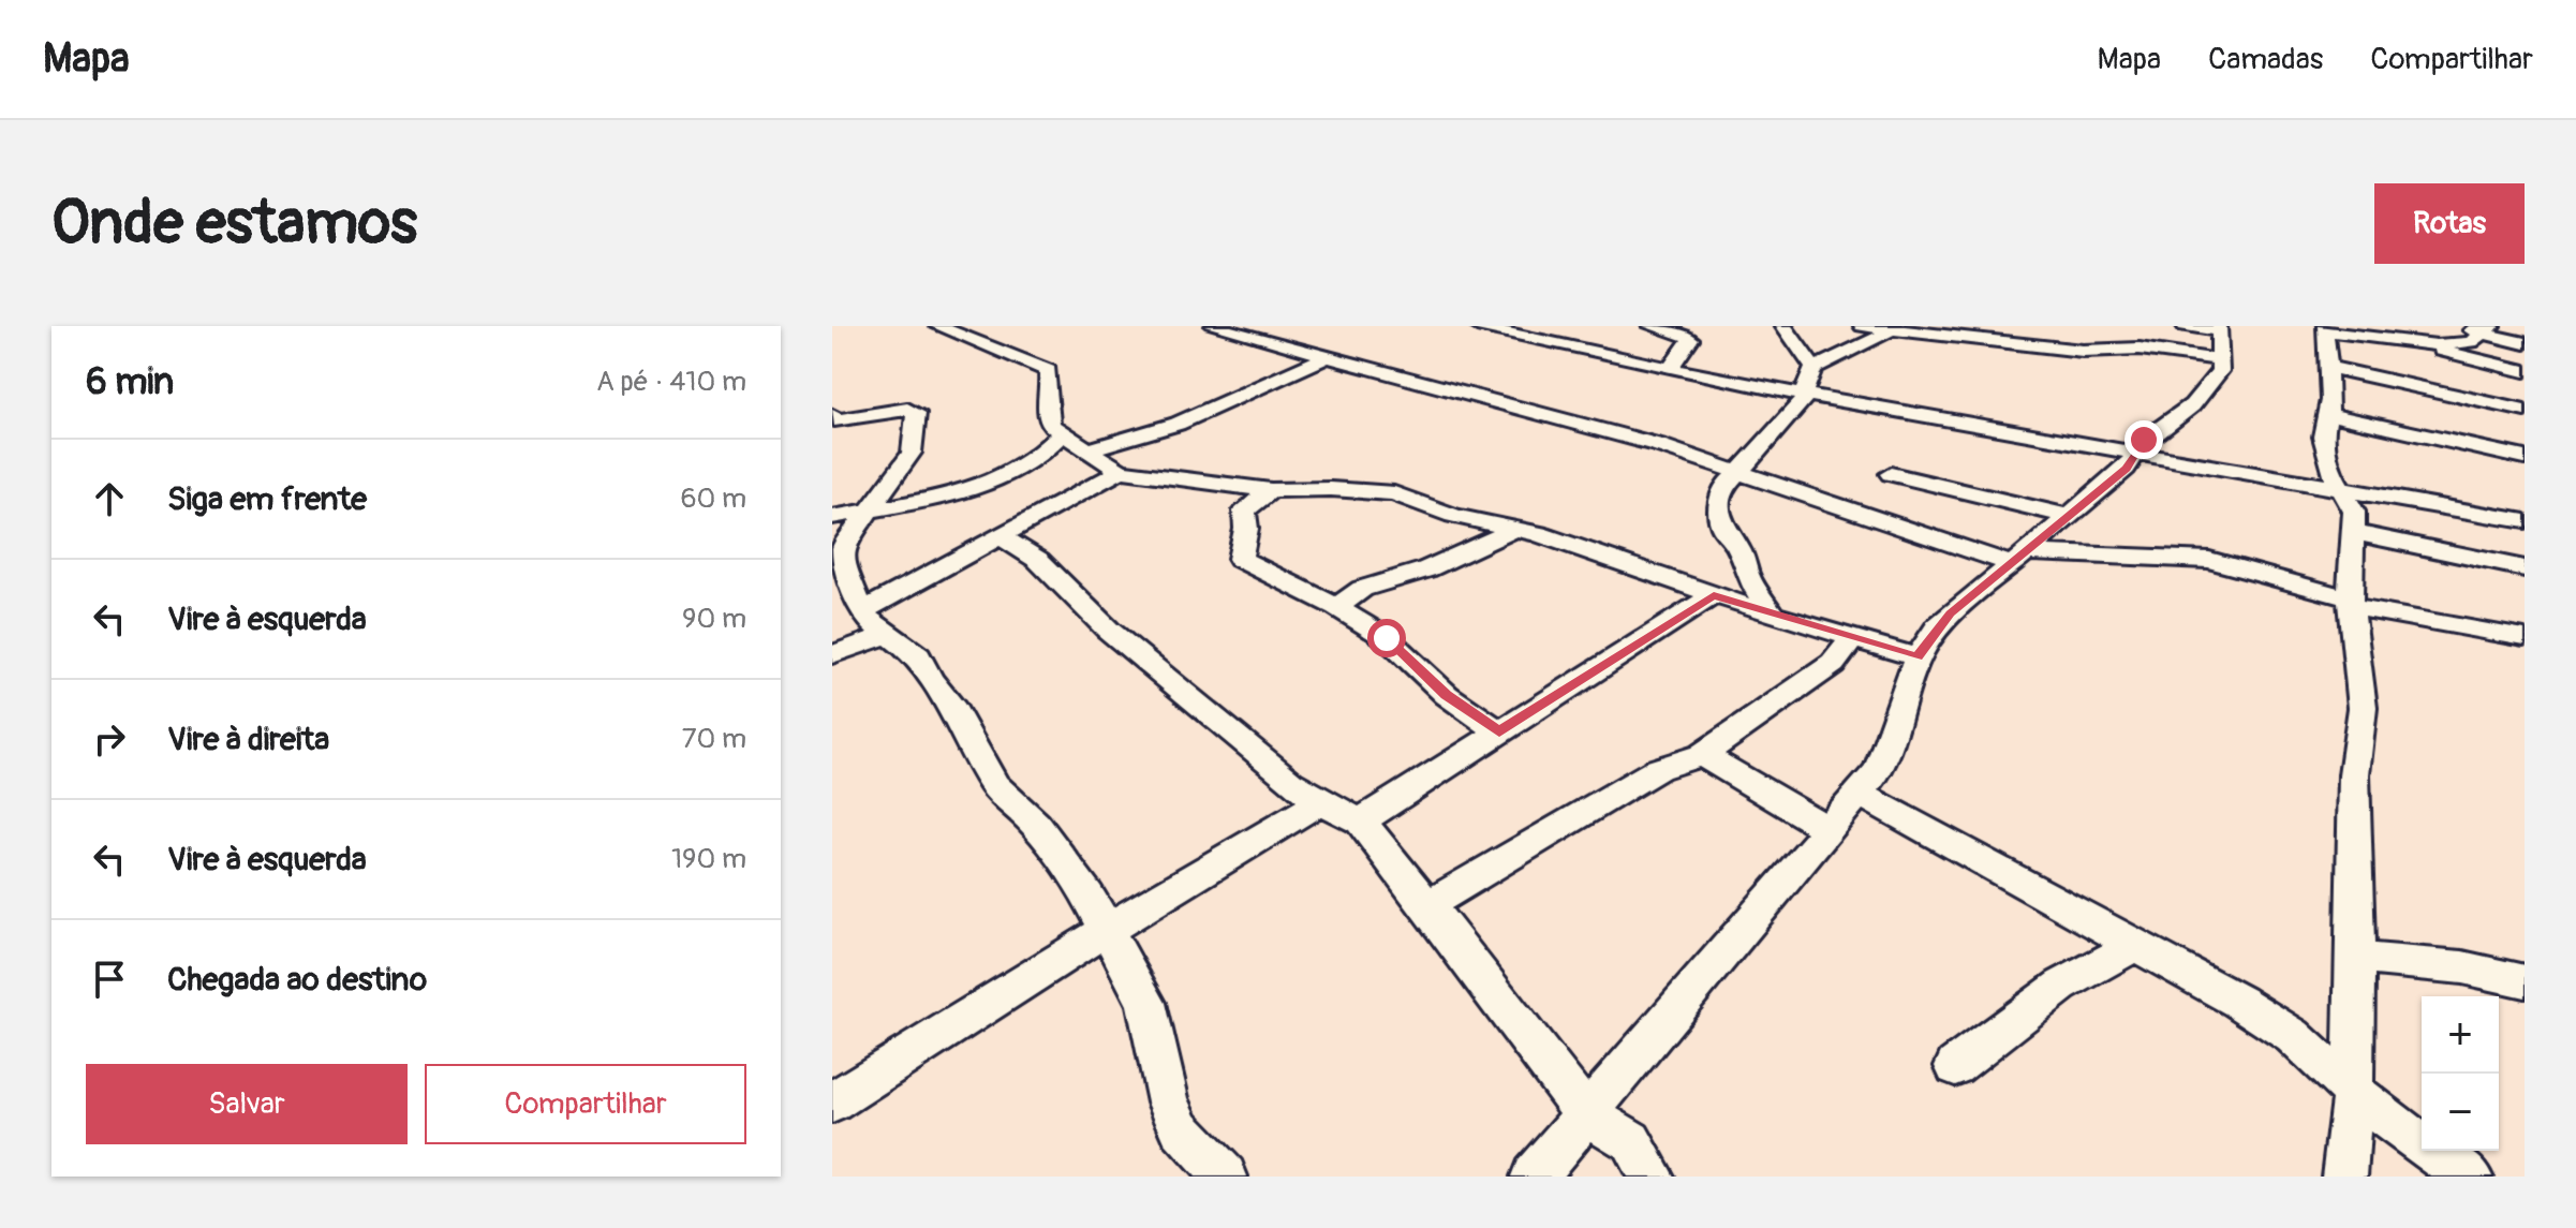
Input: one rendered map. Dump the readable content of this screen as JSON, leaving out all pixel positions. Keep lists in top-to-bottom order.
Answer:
{
  "page": {
    "header": "Mapa",
    "nav": ["Mapa", "Camadas", "Compartilhar"],
    "buttons": [
      "Rotas",
      ["Salvar", "Compartilhar"]
    ],
    "title": "Onde estamos",
    "heading": ["6 min", "A pé · 410 m"],
    "list": [
      ["Siga em frente", "60 m"],
      ["Vire à esquerda", "90 m"],
      ["Vire à direita", "70 m"],
      ["Vire à esquerda", "190 m"],
      "Chegada ao destino"
    ],
    "map_buttons": ["+", "−"]
  }
}
